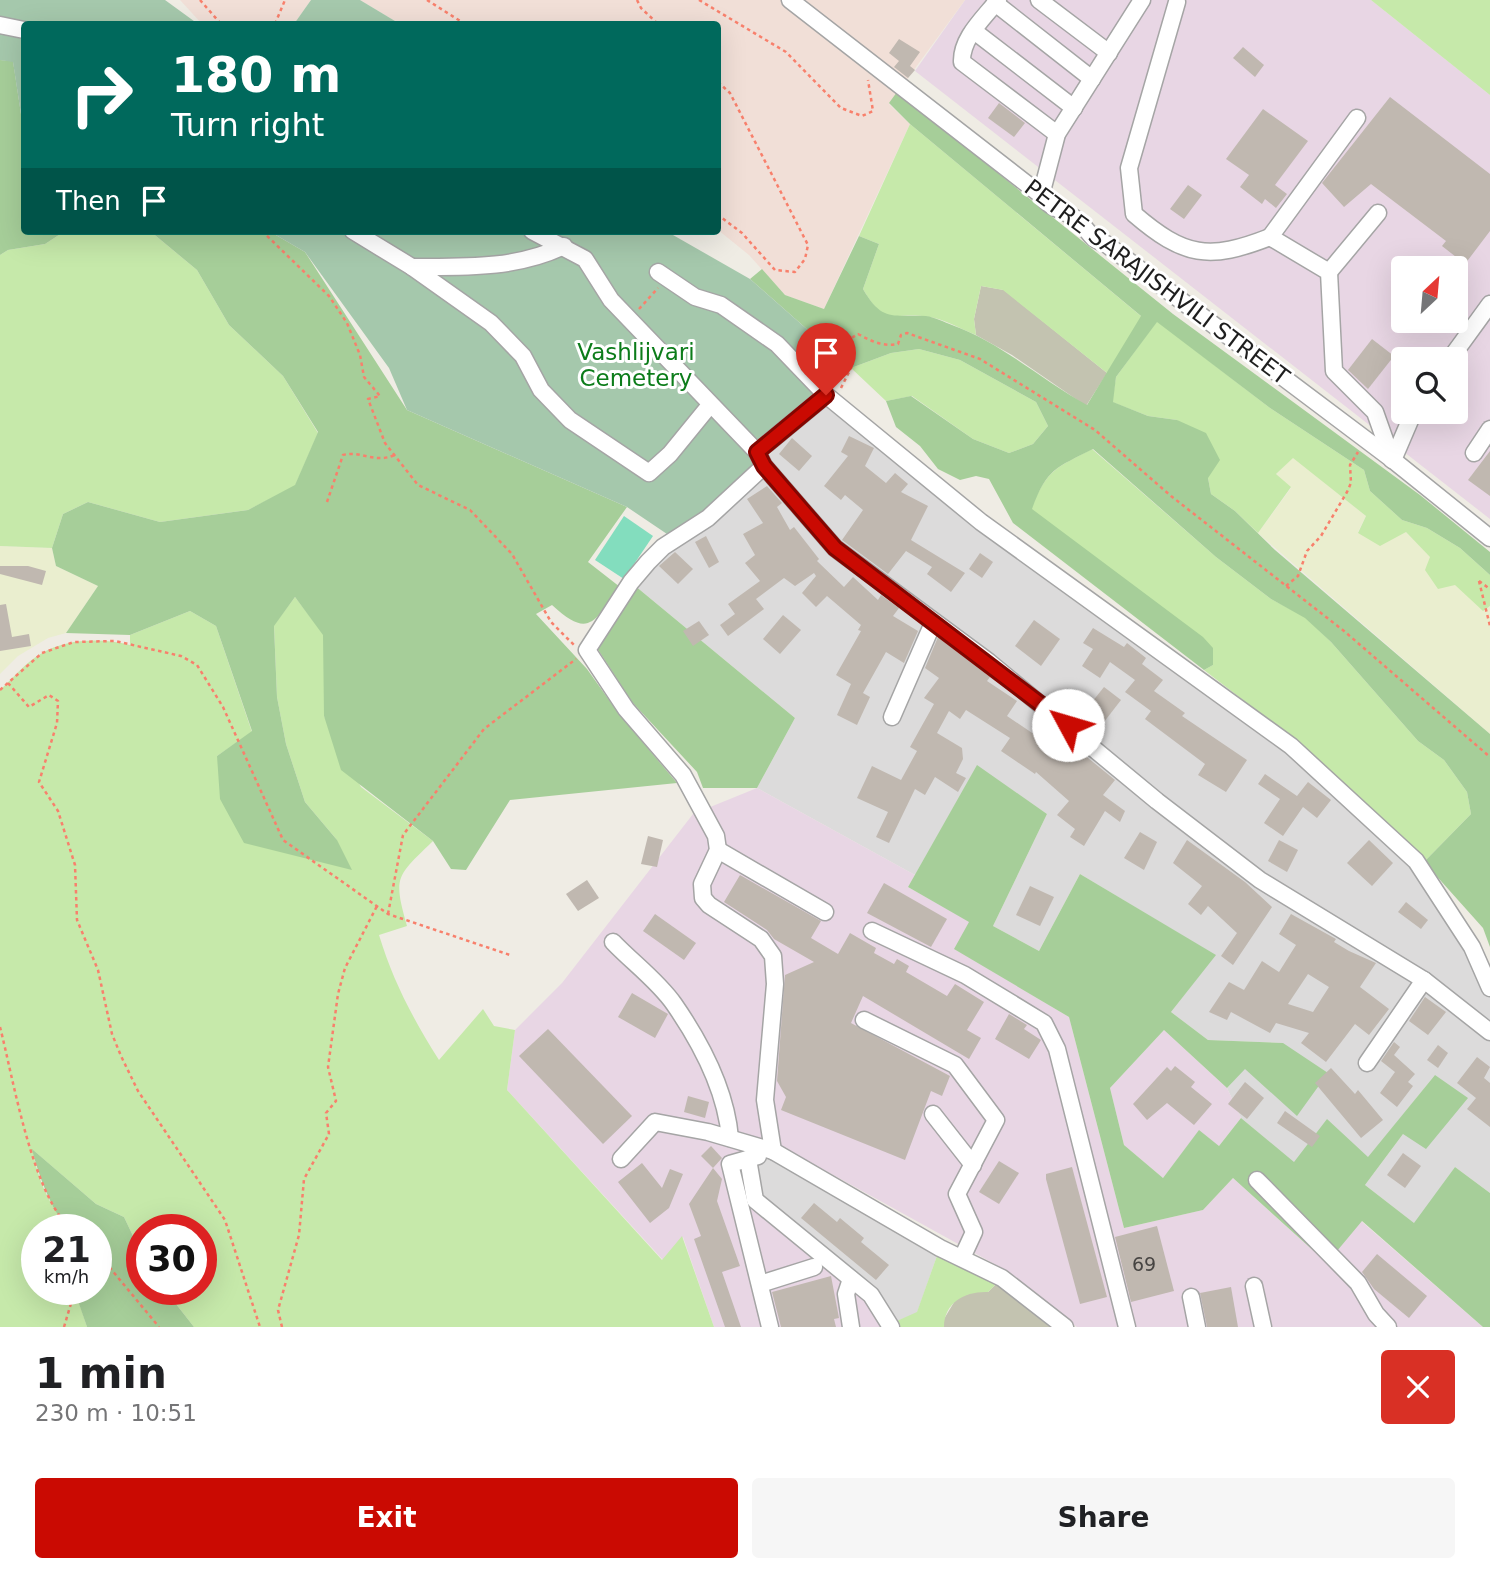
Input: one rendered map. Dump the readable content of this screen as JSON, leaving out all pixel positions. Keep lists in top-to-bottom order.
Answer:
{
  "streets": {
    "street": ["PETRE SARAJISHVILI STREET"]
  },
  "parks": ["Vashlijvari Cemetery"],
  "house_numbers": ["69"],
  "north": "top right",
  "page": {
    "turn": ["180 m", "Turn right"],
    "then": "Then",
    "speed": "21 km/h",
    "limit": "30",
    "heading": ["1 min", "230 m · 10:51"],
    "buttons": ["Exit", "Share"]
  }
}
